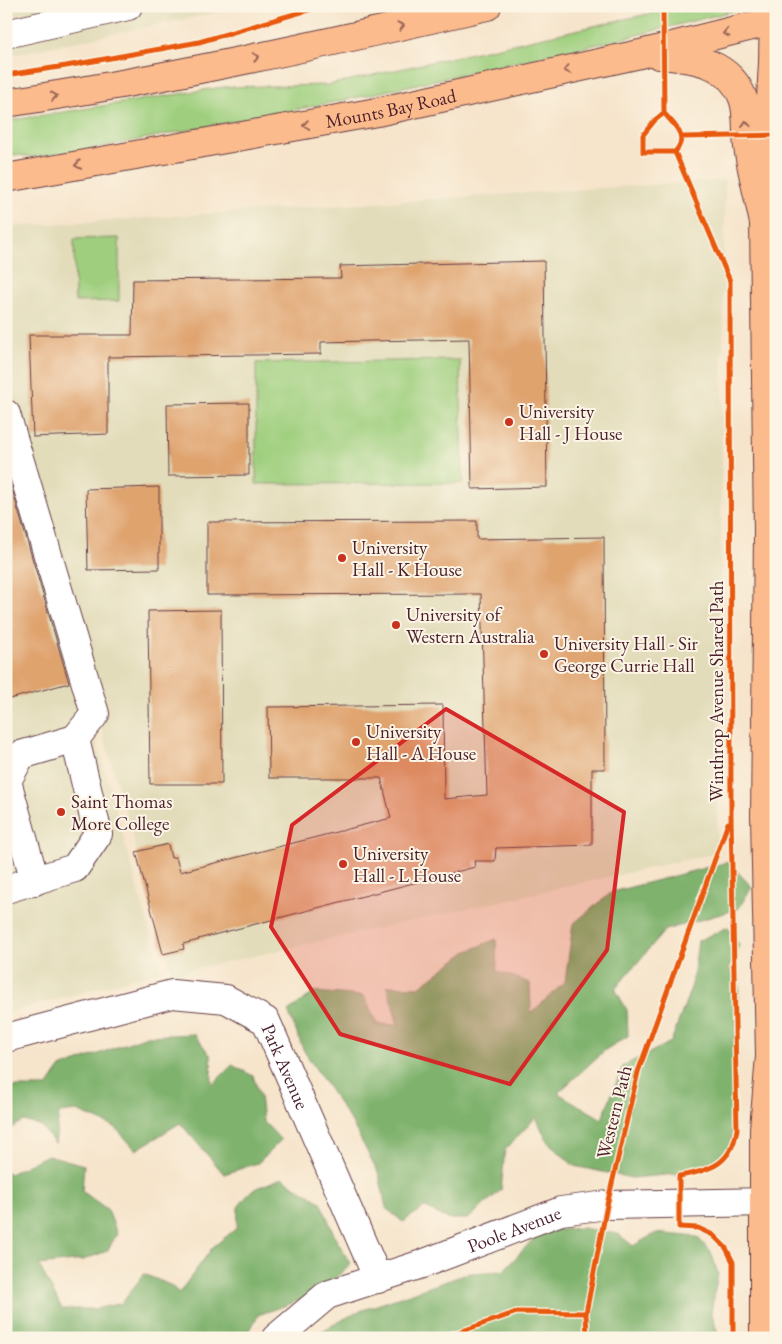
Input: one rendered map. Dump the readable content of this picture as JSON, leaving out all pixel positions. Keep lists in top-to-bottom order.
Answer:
{
  "streets": {
    "main road": ["Mounts Bay Road"],
    "street": ["Park Avenue", "Poole Avenue"],
    "cycle path": ["Winthrop Avenue Shared Path", "Western Path"]
  },
  "crossings": [
    ["Park Avenue", "Poole Avenue"]
  ],
  "places": [
    "University Hall - J House",
    "University Hall - K House",
    "University of Western Australia",
    "University Hall - Sir George Currie Hall",
    "University Hall - A House",
    "Saint Thomas More College",
    "University Hall - L House"
  ]
}
